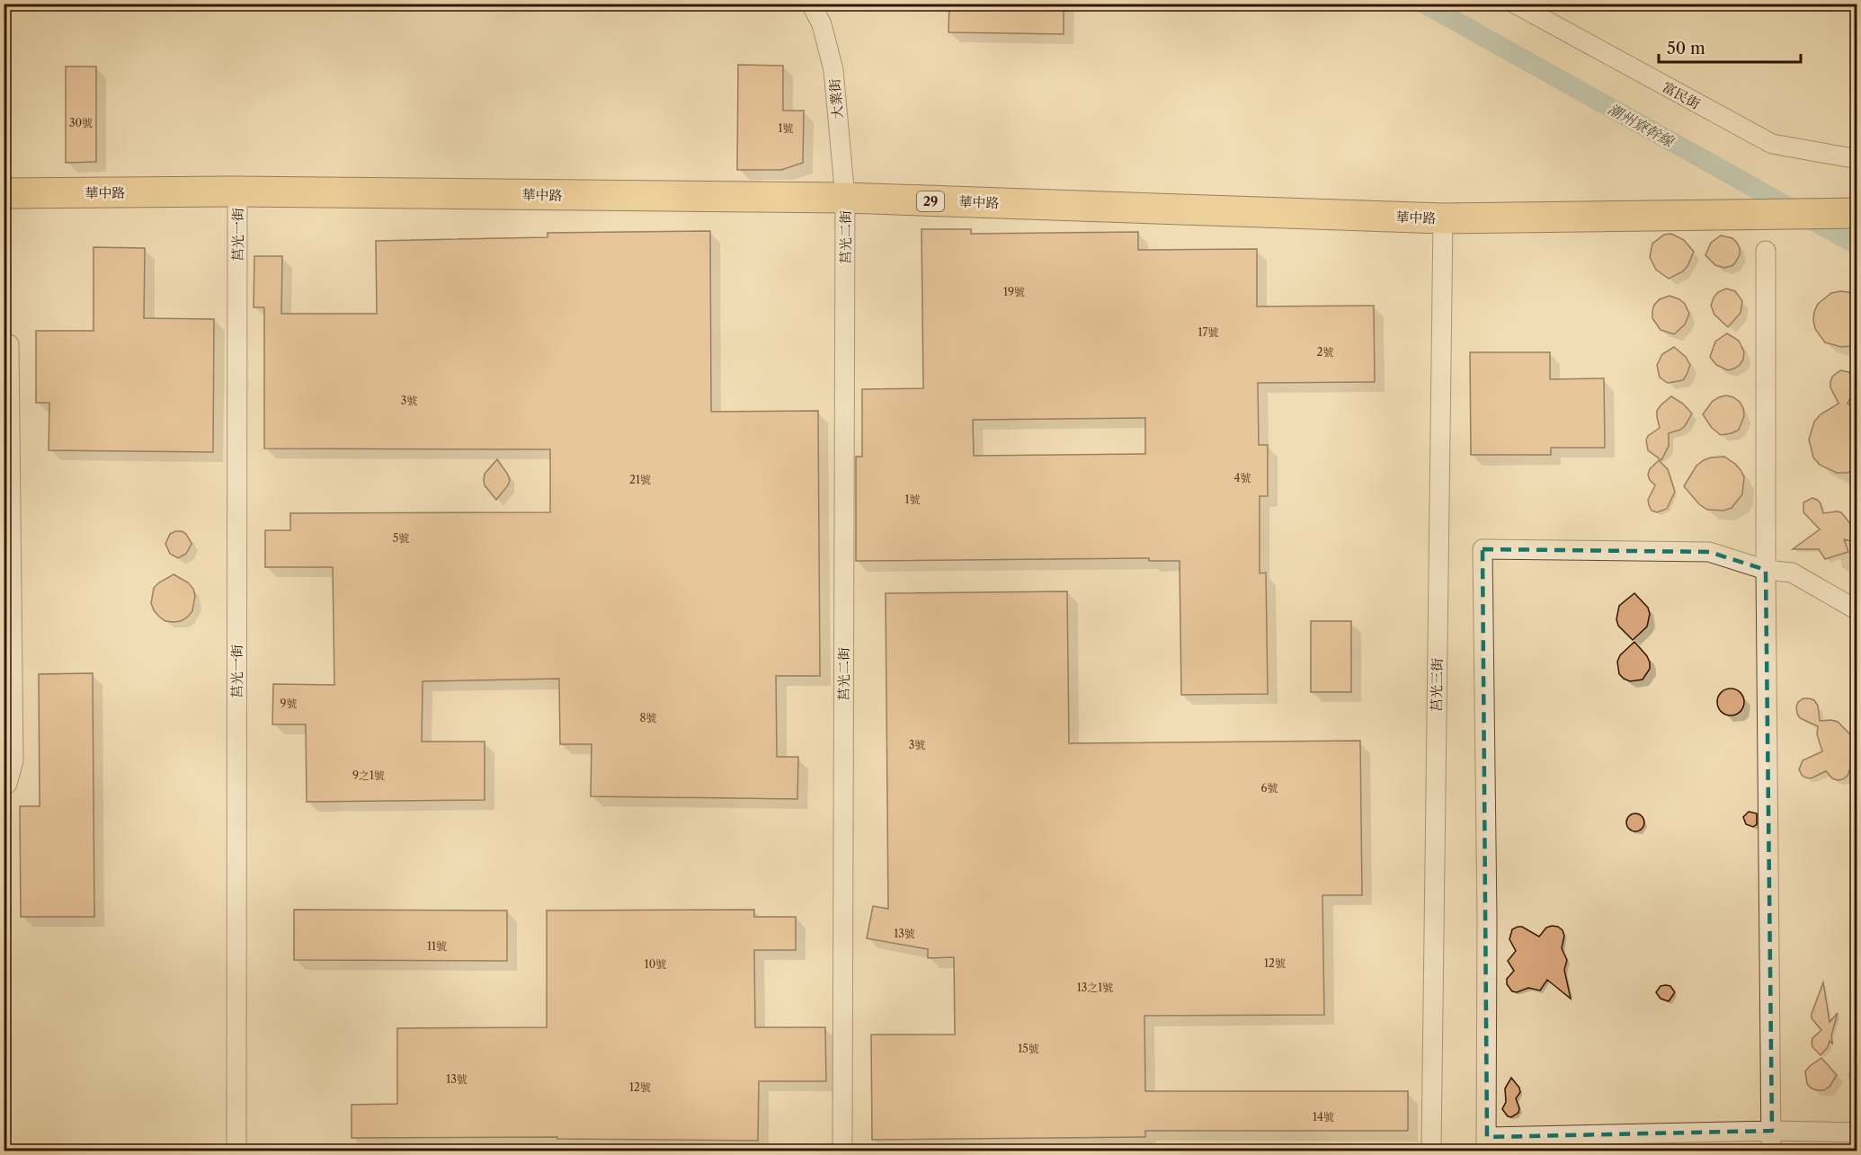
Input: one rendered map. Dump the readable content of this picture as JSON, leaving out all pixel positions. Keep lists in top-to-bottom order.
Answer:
{
  "streets": {
    "main road": ["華中路", "29"],
    "street": [
      "富民街",
      "大業街",
      "莒光一街",
      "莒光二街",
      "莒光三街"
    ]
  },
  "crossings": [
    ["大業街", "華中路"],
    ["大業街", "莒光二街"],
    ["華中路", "莒光一街"],
    ["華中路", "莒光二街"],
    ["華中路", "莒光三街"]
  ],
  "water": ["潮州寮幹線"],
  "house_numbers": [
    "30號",
    "1號",
    "19號",
    "17號",
    "2號",
    "3號",
    "4號",
    "21號",
    "1號",
    "5號",
    "9號",
    "8號",
    "3號",
    "9之1號",
    "6號",
    "13號",
    "11號",
    "12號",
    "10號",
    "13之1號",
    "15號",
    "13號",
    "12號",
    "14號"
  ],
  "scale_bar": "50 m"
}
